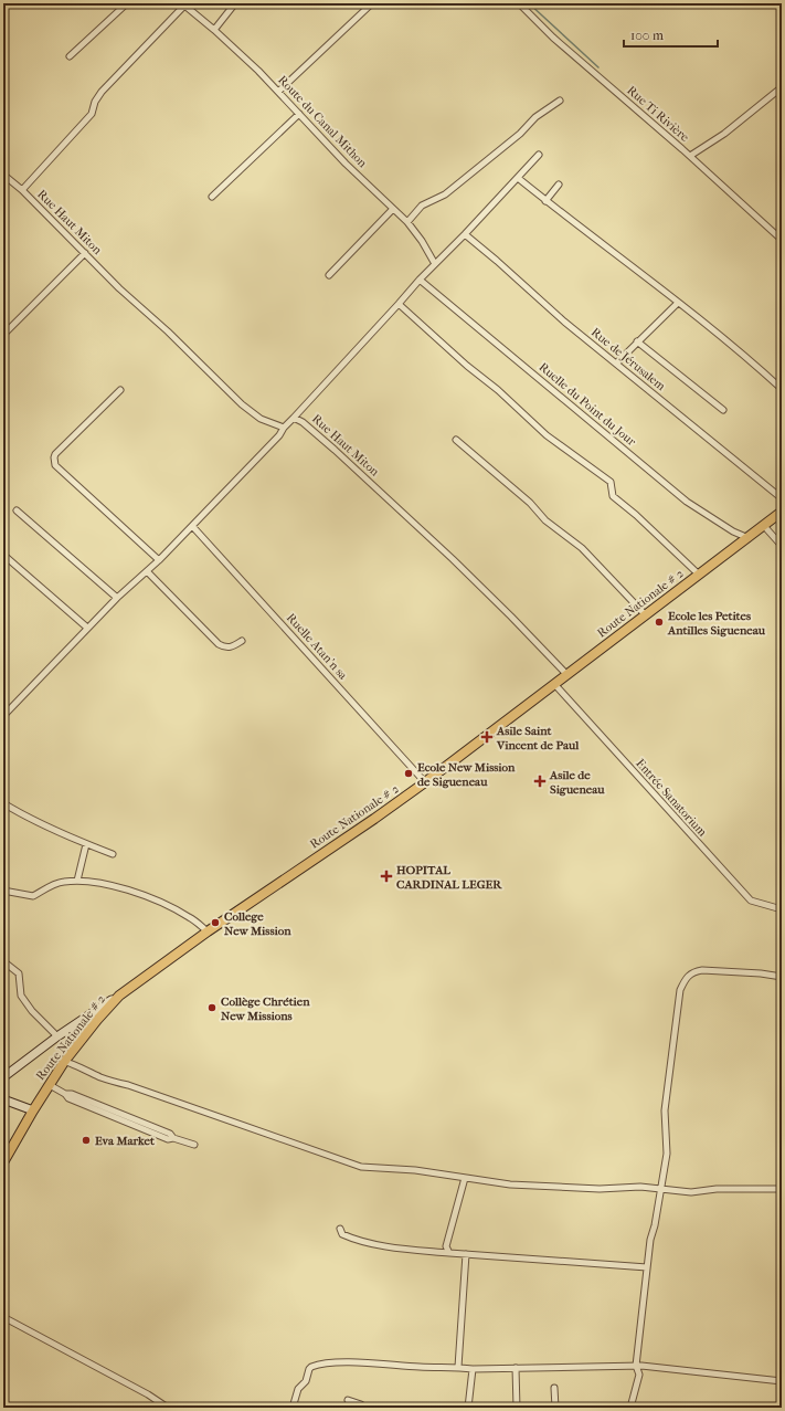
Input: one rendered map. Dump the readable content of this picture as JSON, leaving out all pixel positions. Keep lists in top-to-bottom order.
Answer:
{
  "streets": {
    "main road": ["Route Nationale # 2"],
    "street": [
      "Rue Ti Rivière",
      "Route du Canal Mithon",
      "Rue Haut Miton",
      "Rue de Jérusalem",
      "Ruelle du Point du Jour",
      "Ruelle Atan'n sa",
      "Entrée Sanatorium"
    ]
  },
  "crossings": [
    ["Rue Haut Miton", "Route Nationale # 2"],
    ["Ruelle du Point du Jour", "Route Nationale # 2"],
    ["Route Nationale # 2", "Ruelle Atan'n sa"],
    ["Route Nationale # 2", "Entrée Sanatorium"]
  ],
  "places": {
    "other": [
      "Ecole les Petites Antilles Sigueneau",
      "Ecole New Mission de Sigueneau",
      "College New Mission",
      "Collège Chrétien New Missions",
      "Eva Market"
    ],
    "health": ["Asile Saint Vincent de Paul", "Asile de Sigueneau", "HOPITAL CARDINAL LEGER"]
  },
  "scale_bar": "100 m"
}
